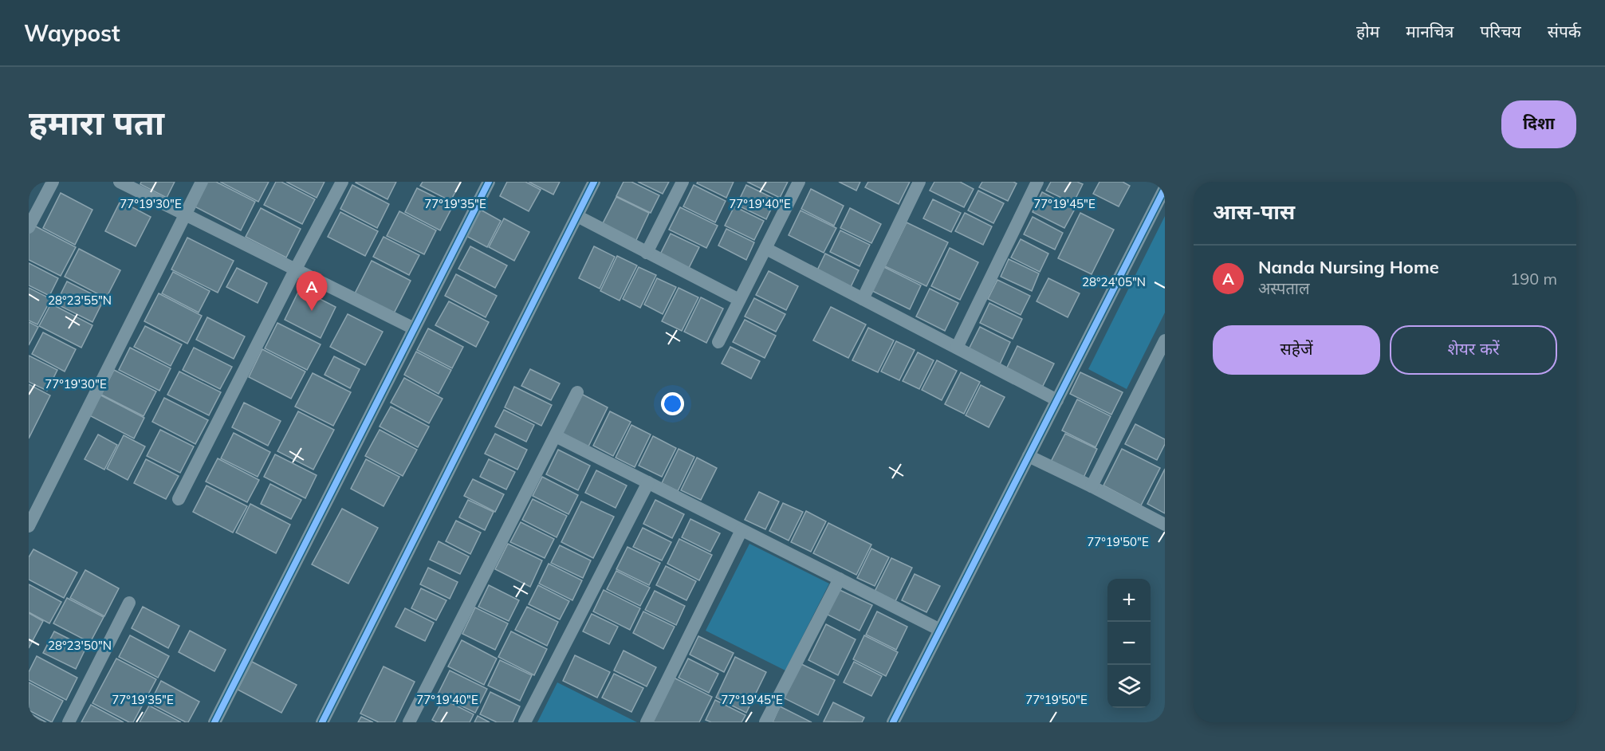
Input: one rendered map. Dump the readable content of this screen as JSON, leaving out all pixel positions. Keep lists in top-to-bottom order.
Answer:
{
  "page": {
    "header": "Waypost",
    "nav": [
      "होम",
      "मानचित्र",
      "परिचय",
      "संपर्क"
    ],
    "buttons": [
      "दिशा",
      ["सहेजें", "शेयर करें"]
    ],
    "title": "हमारा पता",
    "heading": "आस-पास",
    "list": [
      {
        "mark": "A",
        "name": "Nanda Nursing Home",
        "note": "अस्पताल",
        "value": "190 m"
      }
    ],
    "pins": "A",
    "map_buttons": ["+", "−"]
  },
  "coordinates": [
    "77°19'30\"E",
    "77°19'35\"E",
    "77°19'40\"E",
    "77°19'45\"E",
    "28°24'05\"N",
    "28°23'55\"N",
    "77°19'50\"E",
    "28°23'50\"N"
  ]
}
